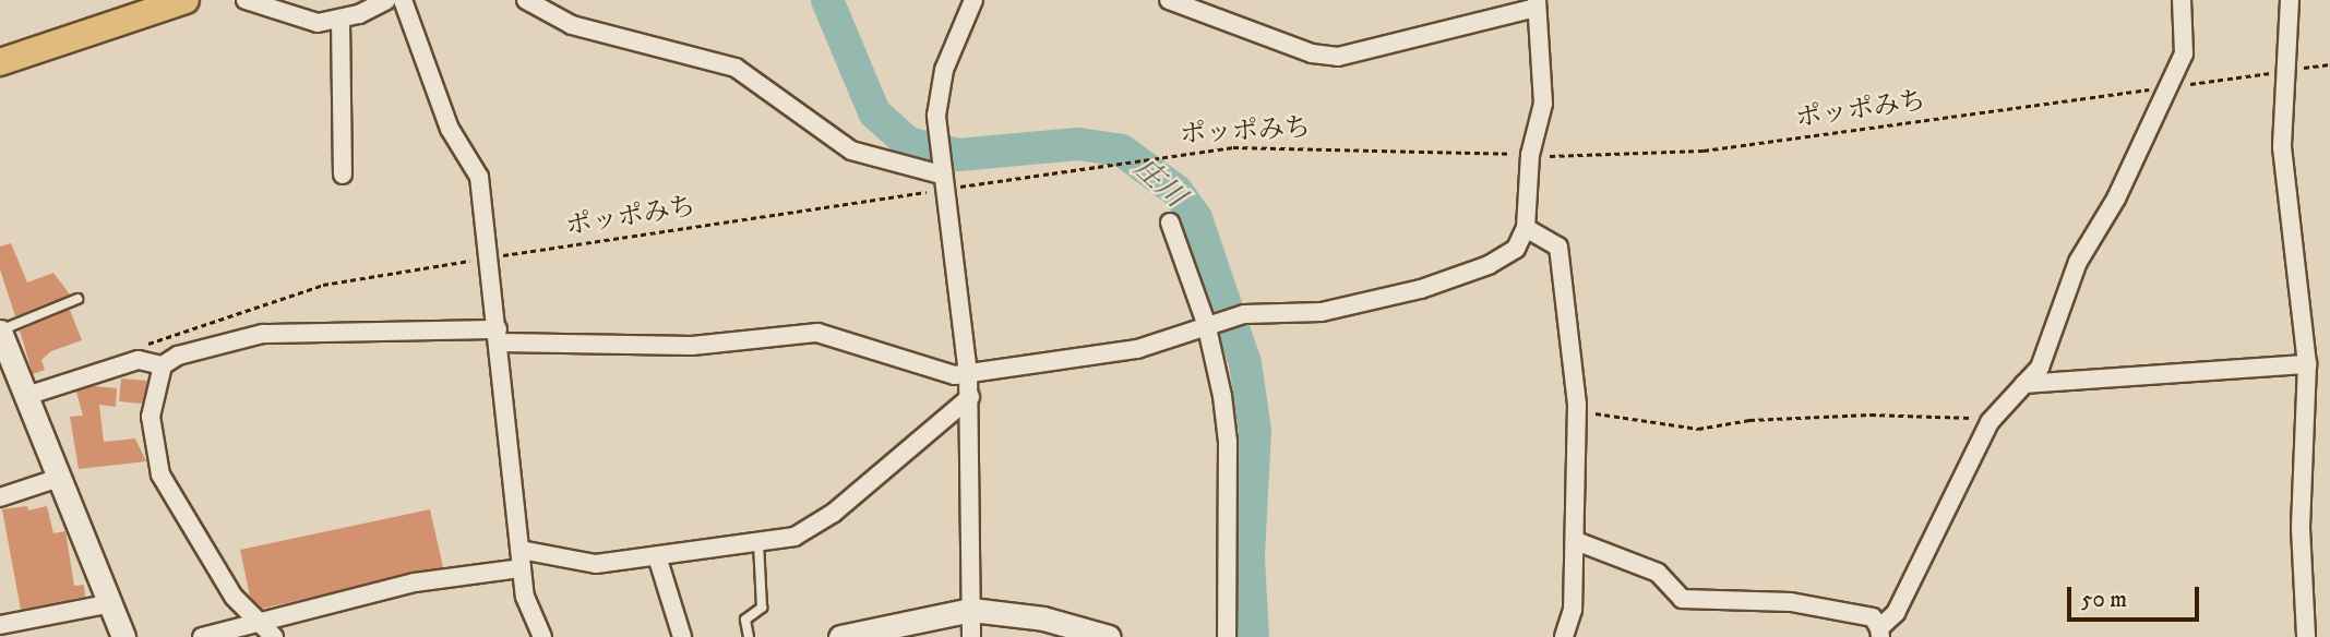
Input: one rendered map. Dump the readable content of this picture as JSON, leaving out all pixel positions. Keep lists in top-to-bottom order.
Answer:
{
  "streets": {
    "path": ["ポッポみち"]
  },
  "water": ["庄川"],
  "scale_bar": "50 m"
}
